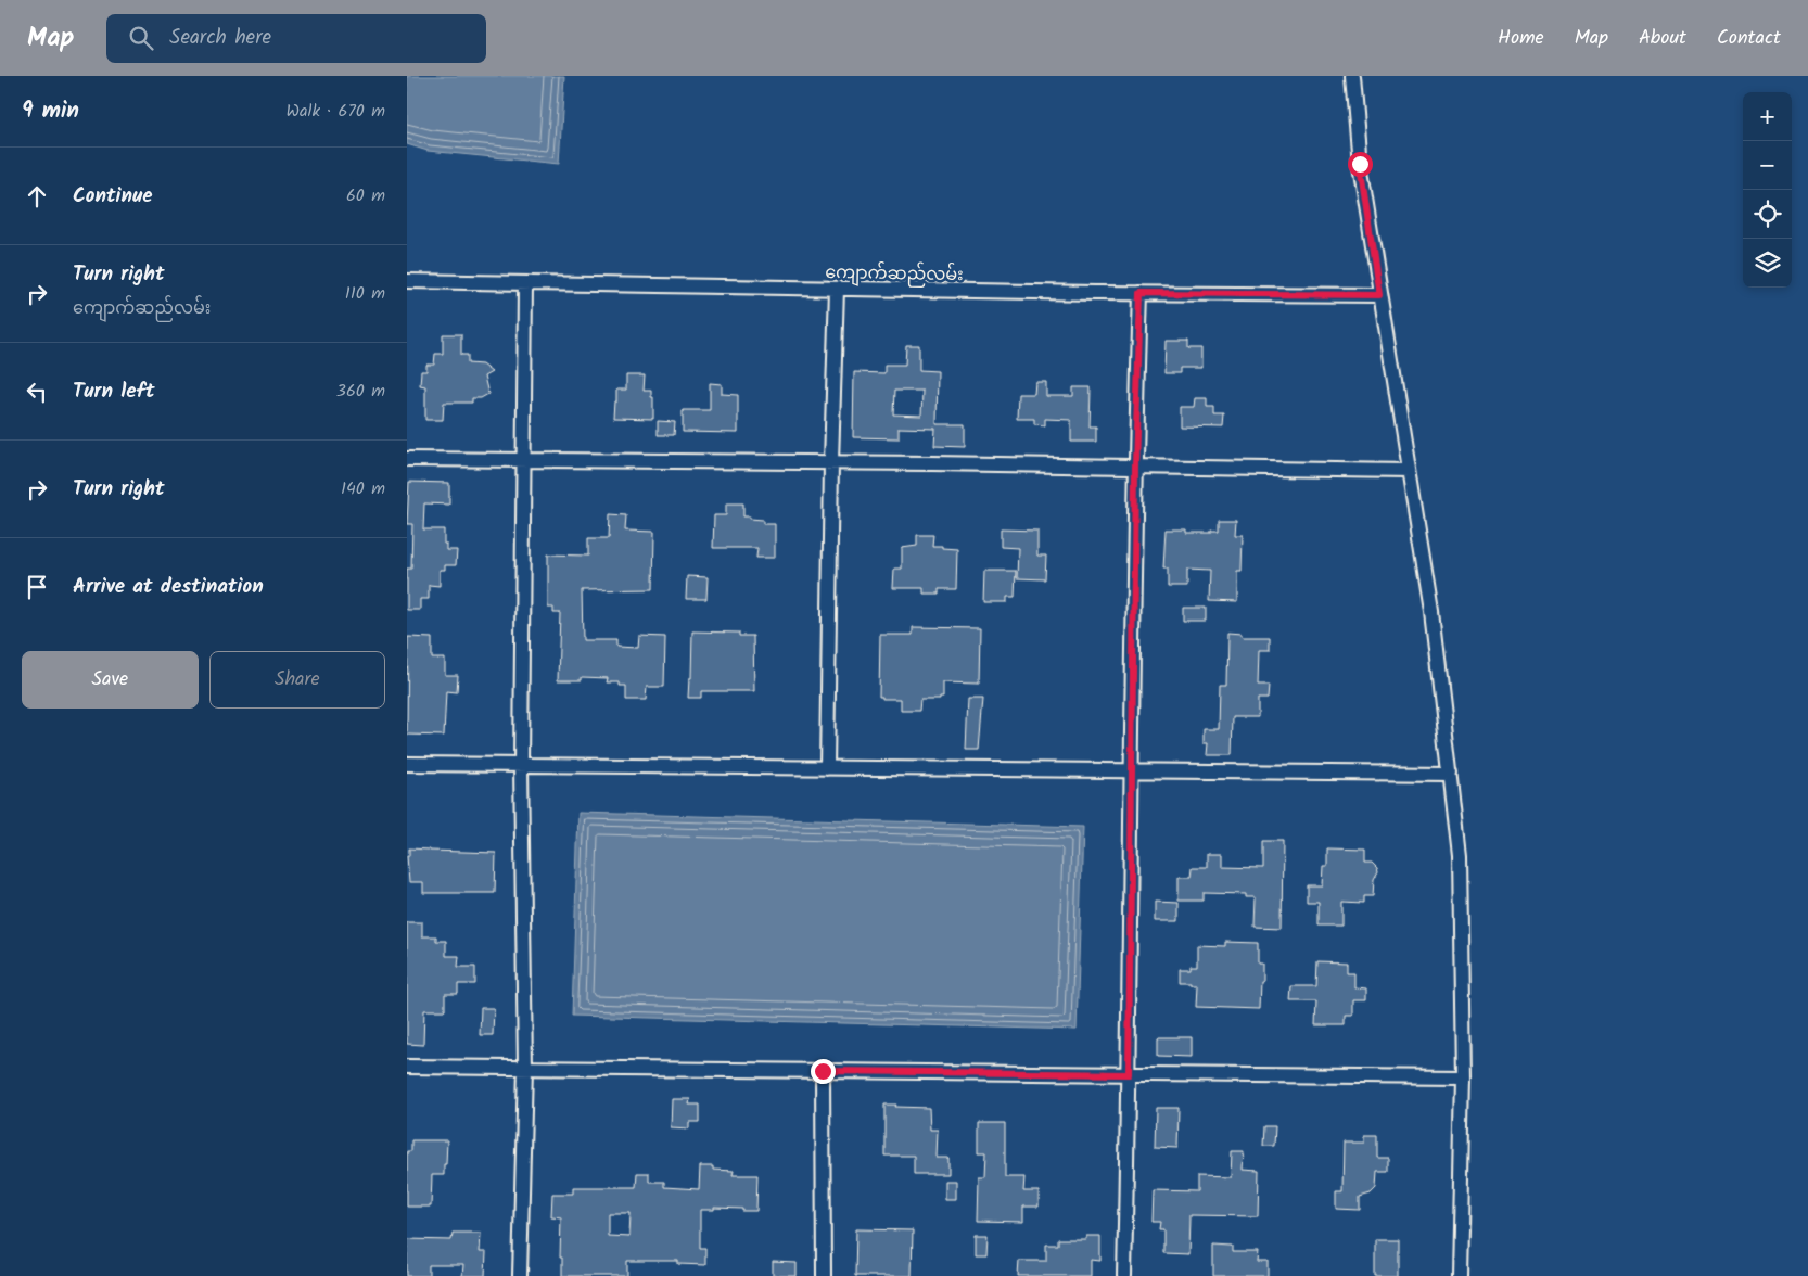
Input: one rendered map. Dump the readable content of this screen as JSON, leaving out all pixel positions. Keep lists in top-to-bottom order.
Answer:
{
  "streets": {
    "street": ["ကျောက်ဆည်လမ်း"]
  },
  "page": {
    "header": "Map",
    "search": "Search here",
    "nav": [
      "Home",
      "Map",
      "About",
      "Contact"
    ],
    "heading": ["9 min", "Walk · 670 m"],
    "map_buttons": ["+", "−"],
    "list": [
      ["Continue", "60 m"],
      ["Turn right", "ကျောက်ဆည်လမ်း", "110 m"],
      ["Turn left", "360 m"],
      ["Turn right", "140 m"],
      "Arrive at destination"
    ],
    "buttons": ["Save", "Share"]
  }
}
